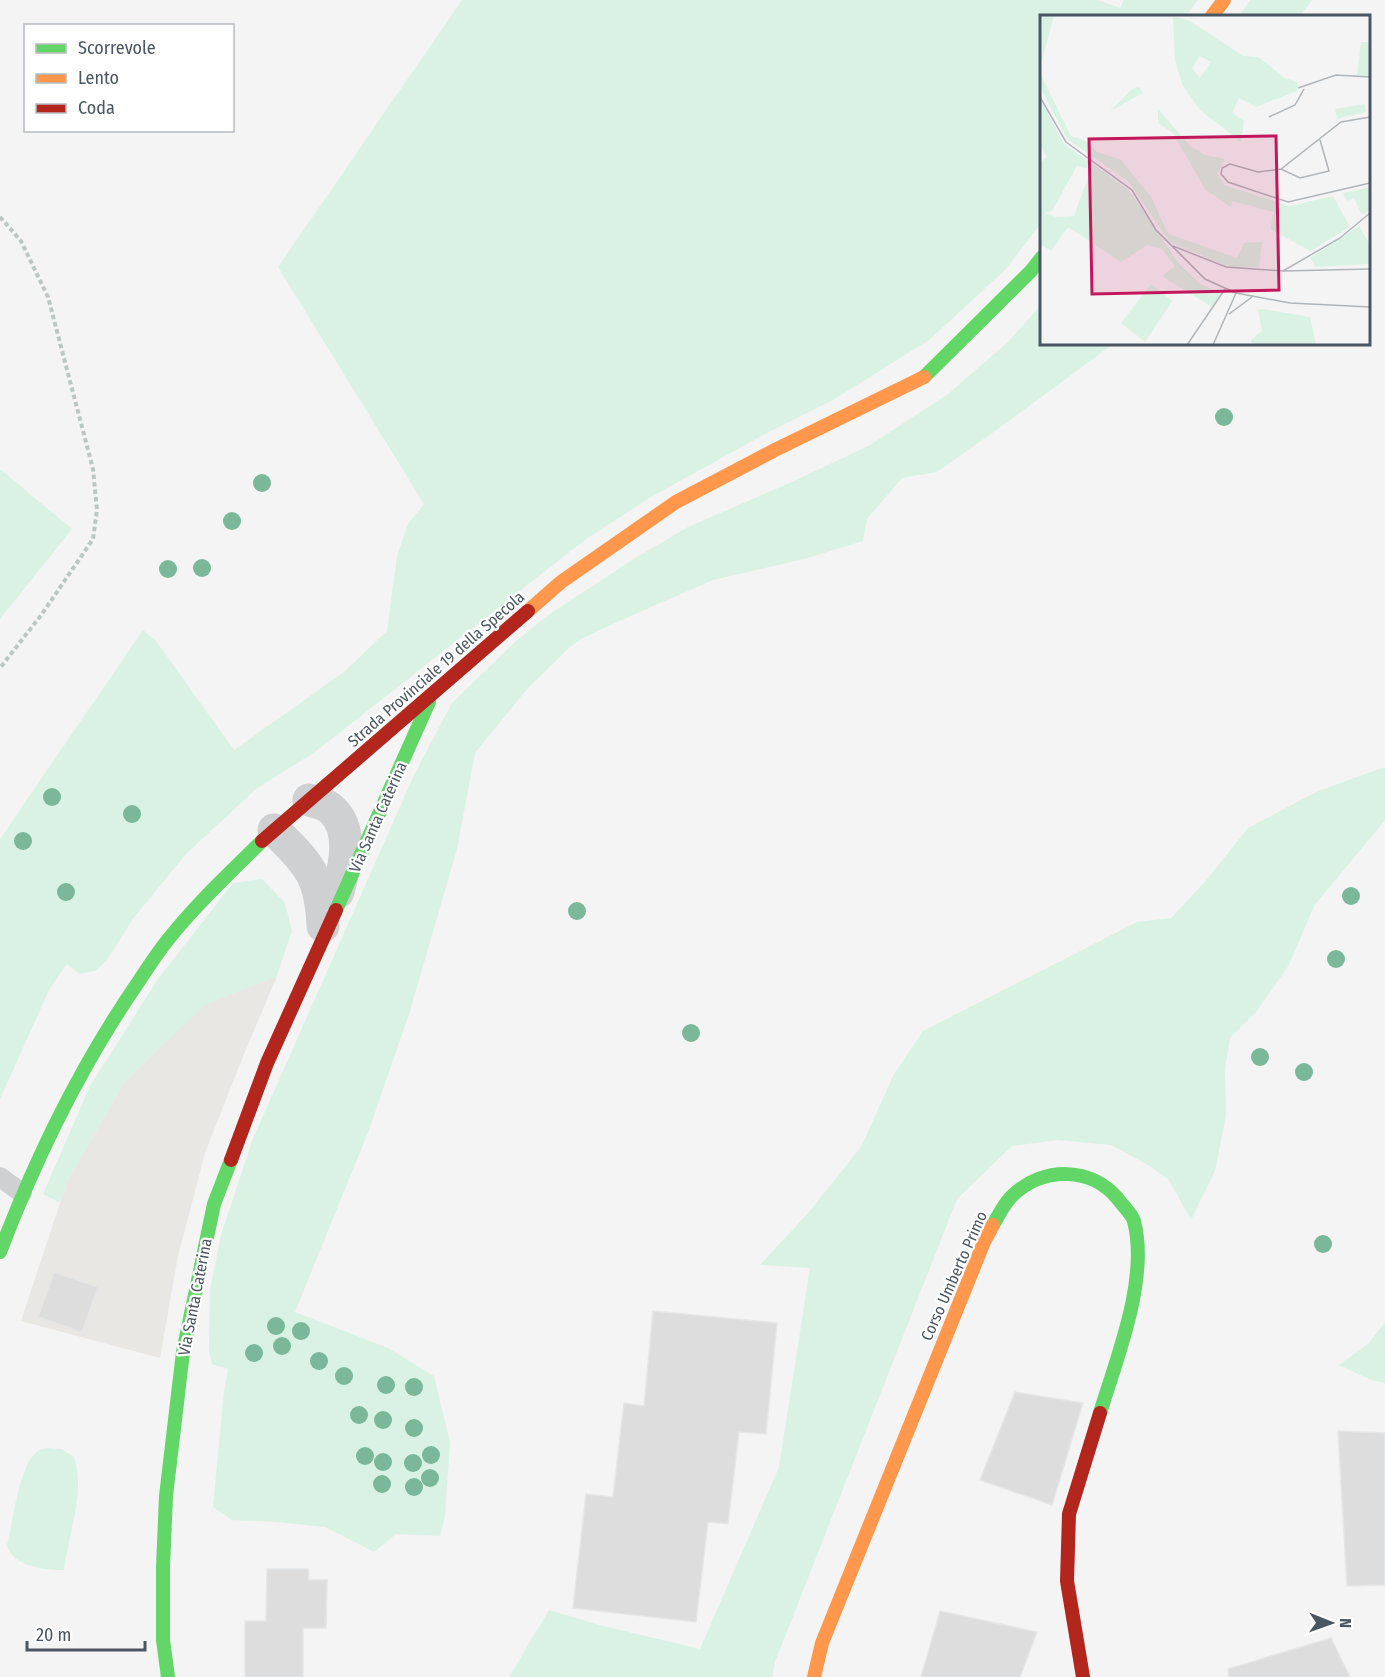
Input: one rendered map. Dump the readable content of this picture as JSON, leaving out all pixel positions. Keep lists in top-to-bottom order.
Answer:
{
  "streets": {
    "street": ["Strada Provinciale 19 della Specola", "Via Santa Caterina", "Corso Umberto Primo"]
  },
  "crossings": [
    ["Strada Provinciale 19 della Specola", "Via Santa Caterina"]
  ],
  "legend": ["Scorrevole", "Lento", "Coda"],
  "scale_bar": "20 m",
  "north": "right"
}
